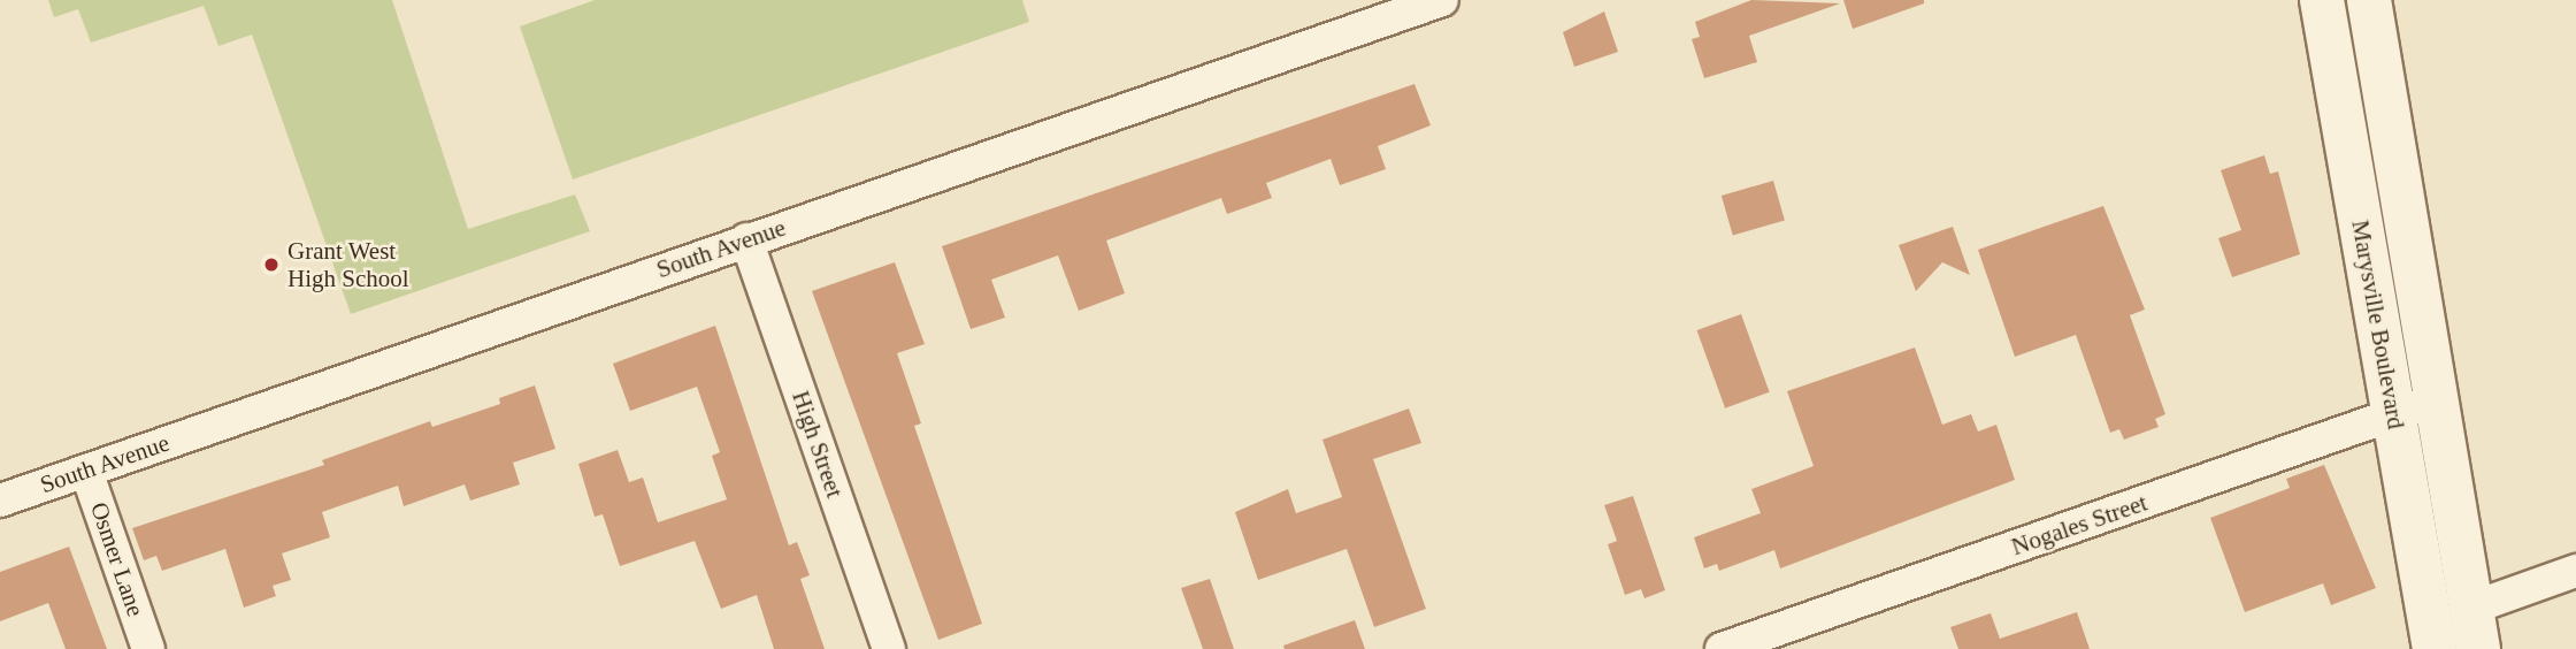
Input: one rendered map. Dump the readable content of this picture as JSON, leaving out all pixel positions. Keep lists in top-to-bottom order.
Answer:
{
  "streets": {
    "main road": ["Marysville Boulevard"],
    "street": [
      "South Avenue",
      "High Street",
      "Nogales Street",
      "Osmer Lane"
    ]
  },
  "crossings": [
    ["South Avenue", "High Street"],
    ["South Avenue", "Osmer Lane"],
    ["Marysville Boulevard", "Nogales Street"]
  ],
  "places": ["Grant West High School"]
}
